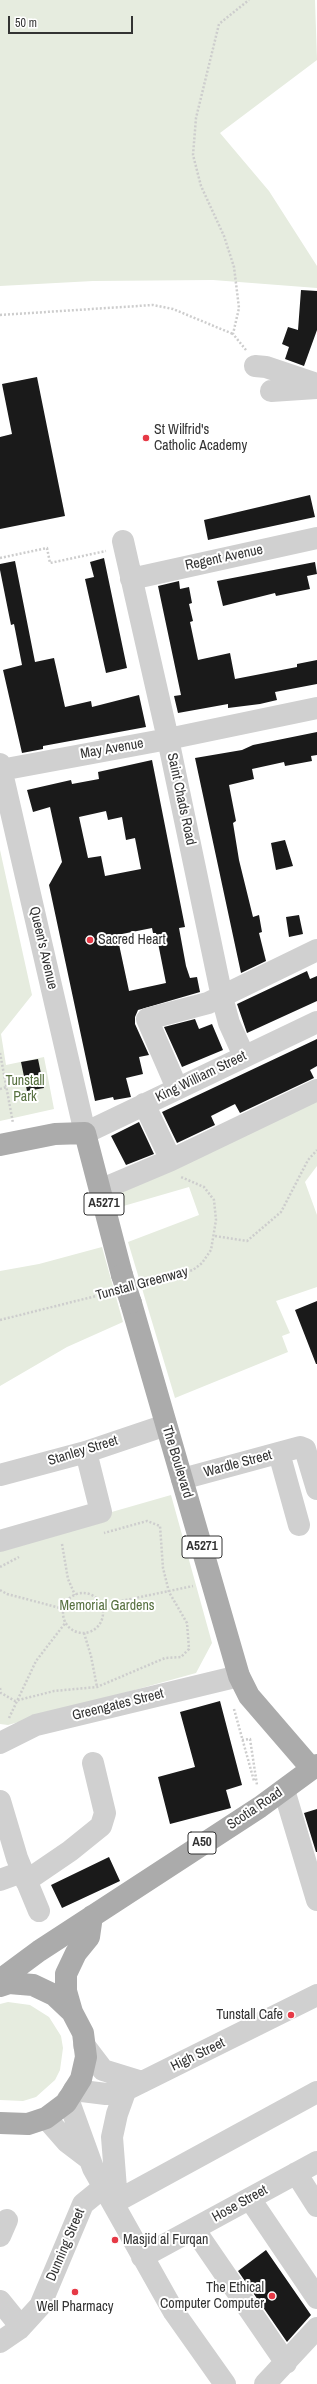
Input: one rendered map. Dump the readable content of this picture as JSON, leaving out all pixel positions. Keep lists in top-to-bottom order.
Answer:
{
  "streets": {
    "main road": [
      "A5271",
      "The Boulevard",
      "Scotia Road",
      "A50"
    ],
    "street": [
      "Regent Avenue",
      "May Avenue",
      "Saint Chads Road",
      "Queen's Avenue",
      "King William Street",
      "Stanley Street",
      "Wardle Street",
      "Greengates Street",
      "High Street",
      "Hose Street",
      "Dunning Street"
    ],
    "path": ["Tunstall Greenway"]
  },
  "crossings": [
    ["Regent Avenue", "Saint Chads Road"],
    ["May Avenue", "Saint Chads Road"],
    ["May Avenue", "Queen's Avenue"],
    ["Saint Chads Road", "King William Street"],
    ["Queen's Avenue", "King William Street"],
    ["Queen's Avenue", "The Boulevard"],
    ["King William Street", "The Boulevard"],
    ["Tunstall Greenway", "The Boulevard"],
    ["Stanley Street", "The Boulevard"],
    ["The Boulevard", "Wardle Street"],
    ["The Boulevard", "Greengates Street"],
    ["The Boulevard", "Scotia Road"]
  ],
  "parks": ["Tunstall Park", "Memorial Gardens"],
  "places": [
    "St Wilfrid's Catholic Academy",
    "Sacred Heart",
    "Tunstall Cafe",
    "Masjid al Furqan",
    "Well Pharmacy",
    "The Ethical Computer Computer"
  ],
  "scale_bar": "50 m"
}
